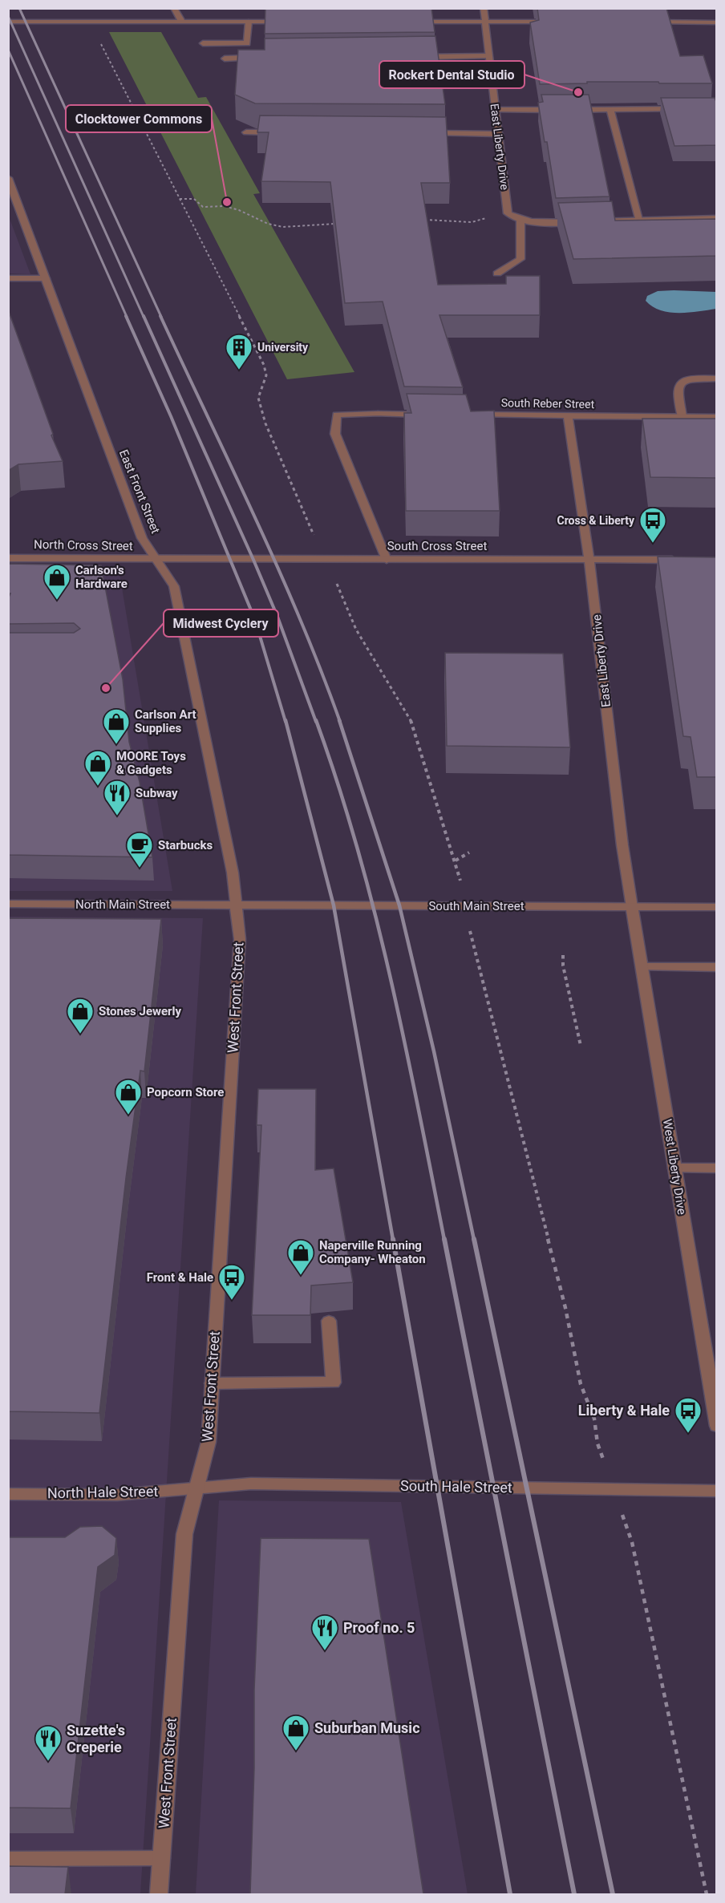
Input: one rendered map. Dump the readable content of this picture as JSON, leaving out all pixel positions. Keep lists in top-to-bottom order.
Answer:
{
  "streets": {
    "street": [
      "East Liberty Drive",
      "South Reber Street",
      "East Front Street",
      "North Cross Street",
      "South Cross Street",
      "North Main Street",
      "South Main Street",
      "West Front Street",
      "West Liberty Drive",
      "South Hale Street",
      "North Hale Street"
    ]
  },
  "crossings": [
    ["East Liberty Drive", "South Reber Street"],
    ["East Liberty Drive", "South Cross Street"],
    ["East Liberty Drive", "South Main Street"],
    ["East Liberty Drive", "West Liberty Drive"],
    ["East Front Street", "North Cross Street"],
    ["East Front Street", "South Cross Street"],
    ["East Front Street", "North Main Street"],
    ["East Front Street", "South Main Street"],
    ["East Front Street", "West Front Street"],
    ["North Cross Street", "South Cross Street"],
    ["North Main Street", "South Main Street"],
    ["North Main Street", "West Front Street"],
    ["South Main Street", "West Front Street"],
    ["South Main Street", "West Liberty Drive"],
    ["West Front Street", "South Hale Street"],
    ["West Front Street", "North Hale Street"],
    ["South Hale Street", "North Hale Street"]
  ],
  "places": {
    "other": ["Rockert Dental Studio", "Clocktower Commons", "Midwest Cyclery"],
    "building": ["University"],
    "bus stop": ["Cross & Liberty", "Front & Hale", "Liberty & Hale"],
    "shop": [
      "Carlson's Hardware",
      "Carlson Art Supplies",
      "MOORE Toys & Gadgets",
      "Stones Jewerly",
      "Popcorn Store",
      "Naperville Running Company- Wheaton",
      "Suburban Music"
    ],
    "restaurant": ["Subway", "Proof no. 5", "Suzette's Creperie"],
    "cafe": ["Starbucks"]
  }
}
